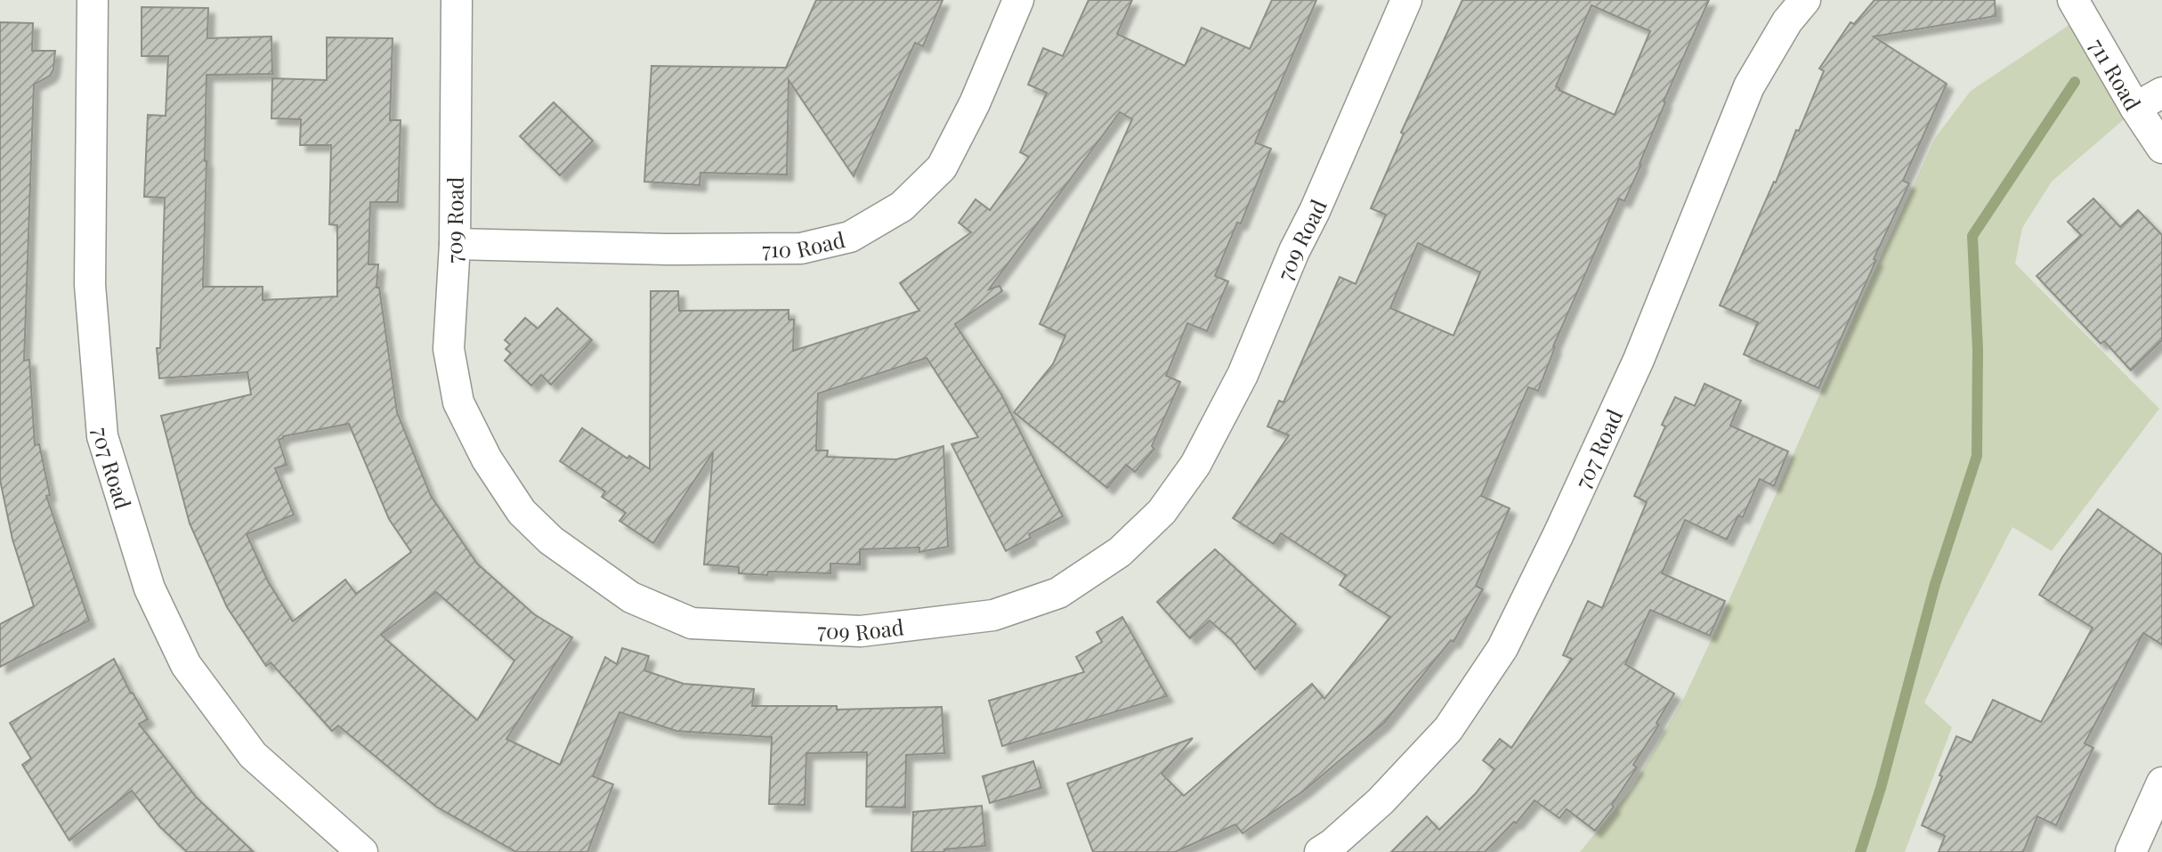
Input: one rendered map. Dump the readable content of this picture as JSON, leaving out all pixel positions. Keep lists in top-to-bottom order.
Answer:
{
  "streets": {
    "street": [
      "711 Road",
      "709 Road",
      "710 Road",
      "707 Road"
    ]
  },
  "crossings": [
    ["709 Road", "710 Road"]
  ]
}
